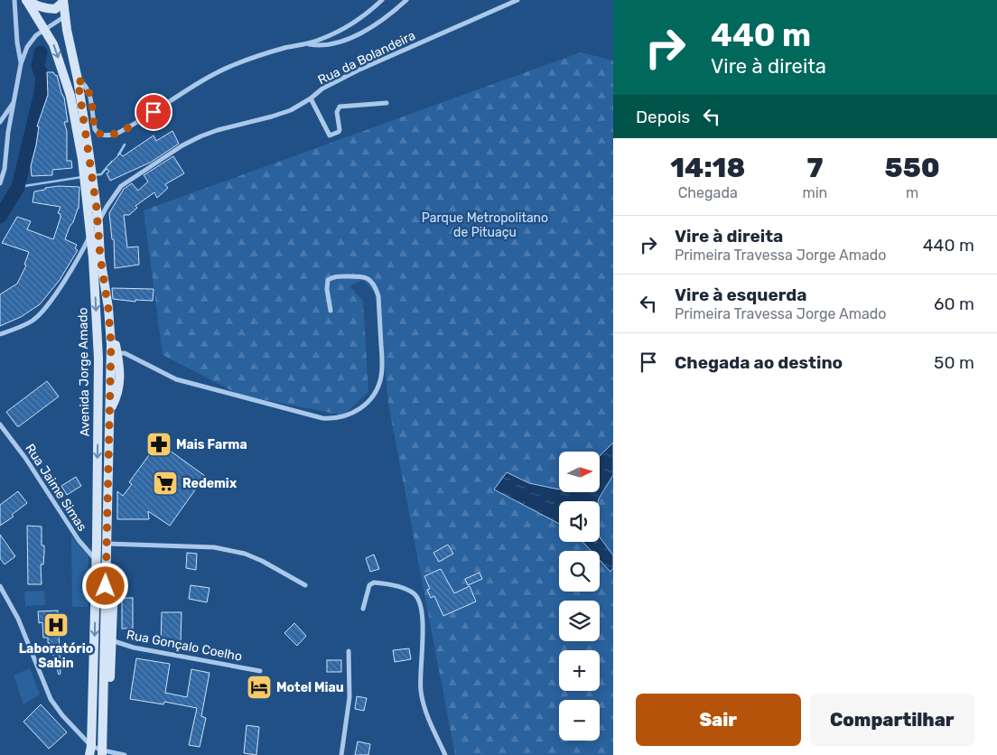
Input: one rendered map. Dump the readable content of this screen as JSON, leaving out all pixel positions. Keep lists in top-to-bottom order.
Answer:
{
  "streets": {
    "main road": ["Avenida Jorge Amado"],
    "street": ["Rua da Bolandeira", "Rua Jaime Simas", "Rua Gonçalo Coelho"]
  },
  "crossings": [
    ["Rua da Bolandeira", "Avenida Jorge Amado"],
    ["Avenida Jorge Amado", "Rua Jaime Simas"],
    ["Avenida Jorge Amado", "Rua Gonçalo Coelho"]
  ],
  "parks": ["Parque Metropolitano de Pituaçu"],
  "places": {
    "pharmacy": ["Mais Farma"],
    "supermarket": ["Redemix"],
    "hospital": ["Laboratório Sabin"],
    "hotel": ["Motel Miau"]
  },
  "north": "right",
  "page": {
    "turn": ["440 m", "Vire à direita"],
    "then": "Depois",
    "eta": [
      "14:18",
      "Chegada",
      "7",
      "min",
      "550",
      "m"
    ],
    "list": [
      {
        "name": "Vire à direita",
        "note": "Primeira Travessa Jorge Amado",
        "value": "440 m"
      },
      {
        "name": "Vire à esquerda",
        "note": "Primeira Travessa Jorge Amado",
        "value": "60 m"
      },
      {
        "name": "Chegada ao destino",
        "value": "50 m"
      }
    ],
    "map_buttons": ["+", "−"],
    "buttons": ["Sair", "Compartilhar"]
  }
}
